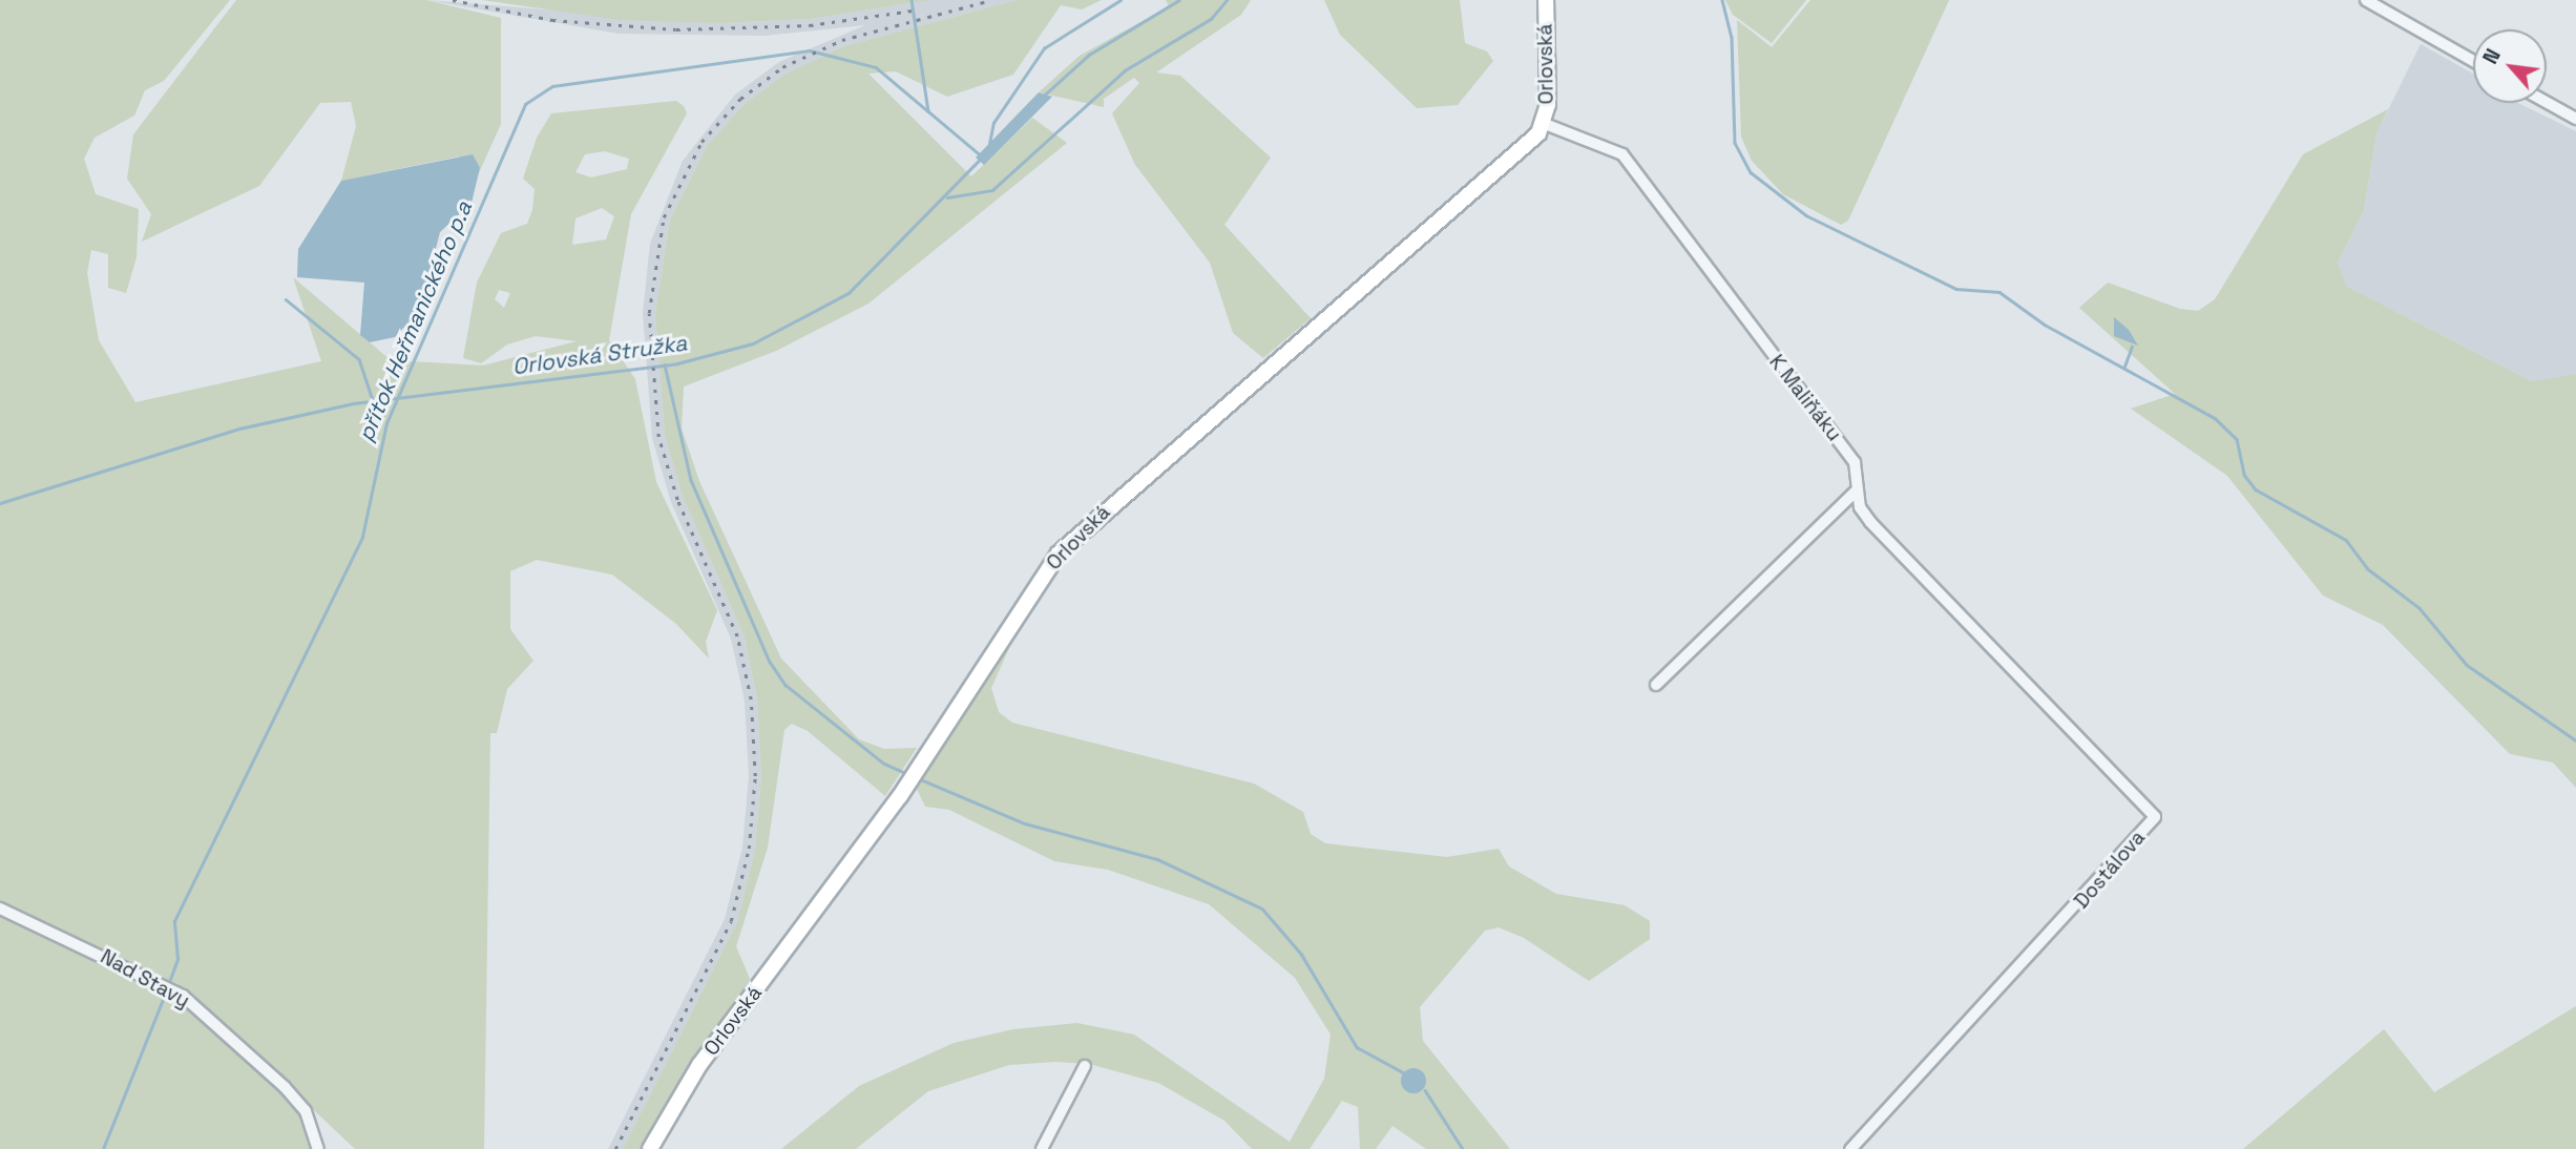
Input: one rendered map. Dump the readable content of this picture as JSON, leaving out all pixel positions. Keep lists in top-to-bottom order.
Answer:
{
  "streets": {
    "main road": ["Orlovská"],
    "street": ["K Maliňáku", "Dostálova", "Nad Stavy"]
  },
  "crossings": [
    ["Orlovská", "K Maliňáku"],
    ["K Maliňáku", "Dostálova"]
  ],
  "water": ["přítok Heřmanického p.a", "Orlovská Stružka"],
  "north": "top left"
}
